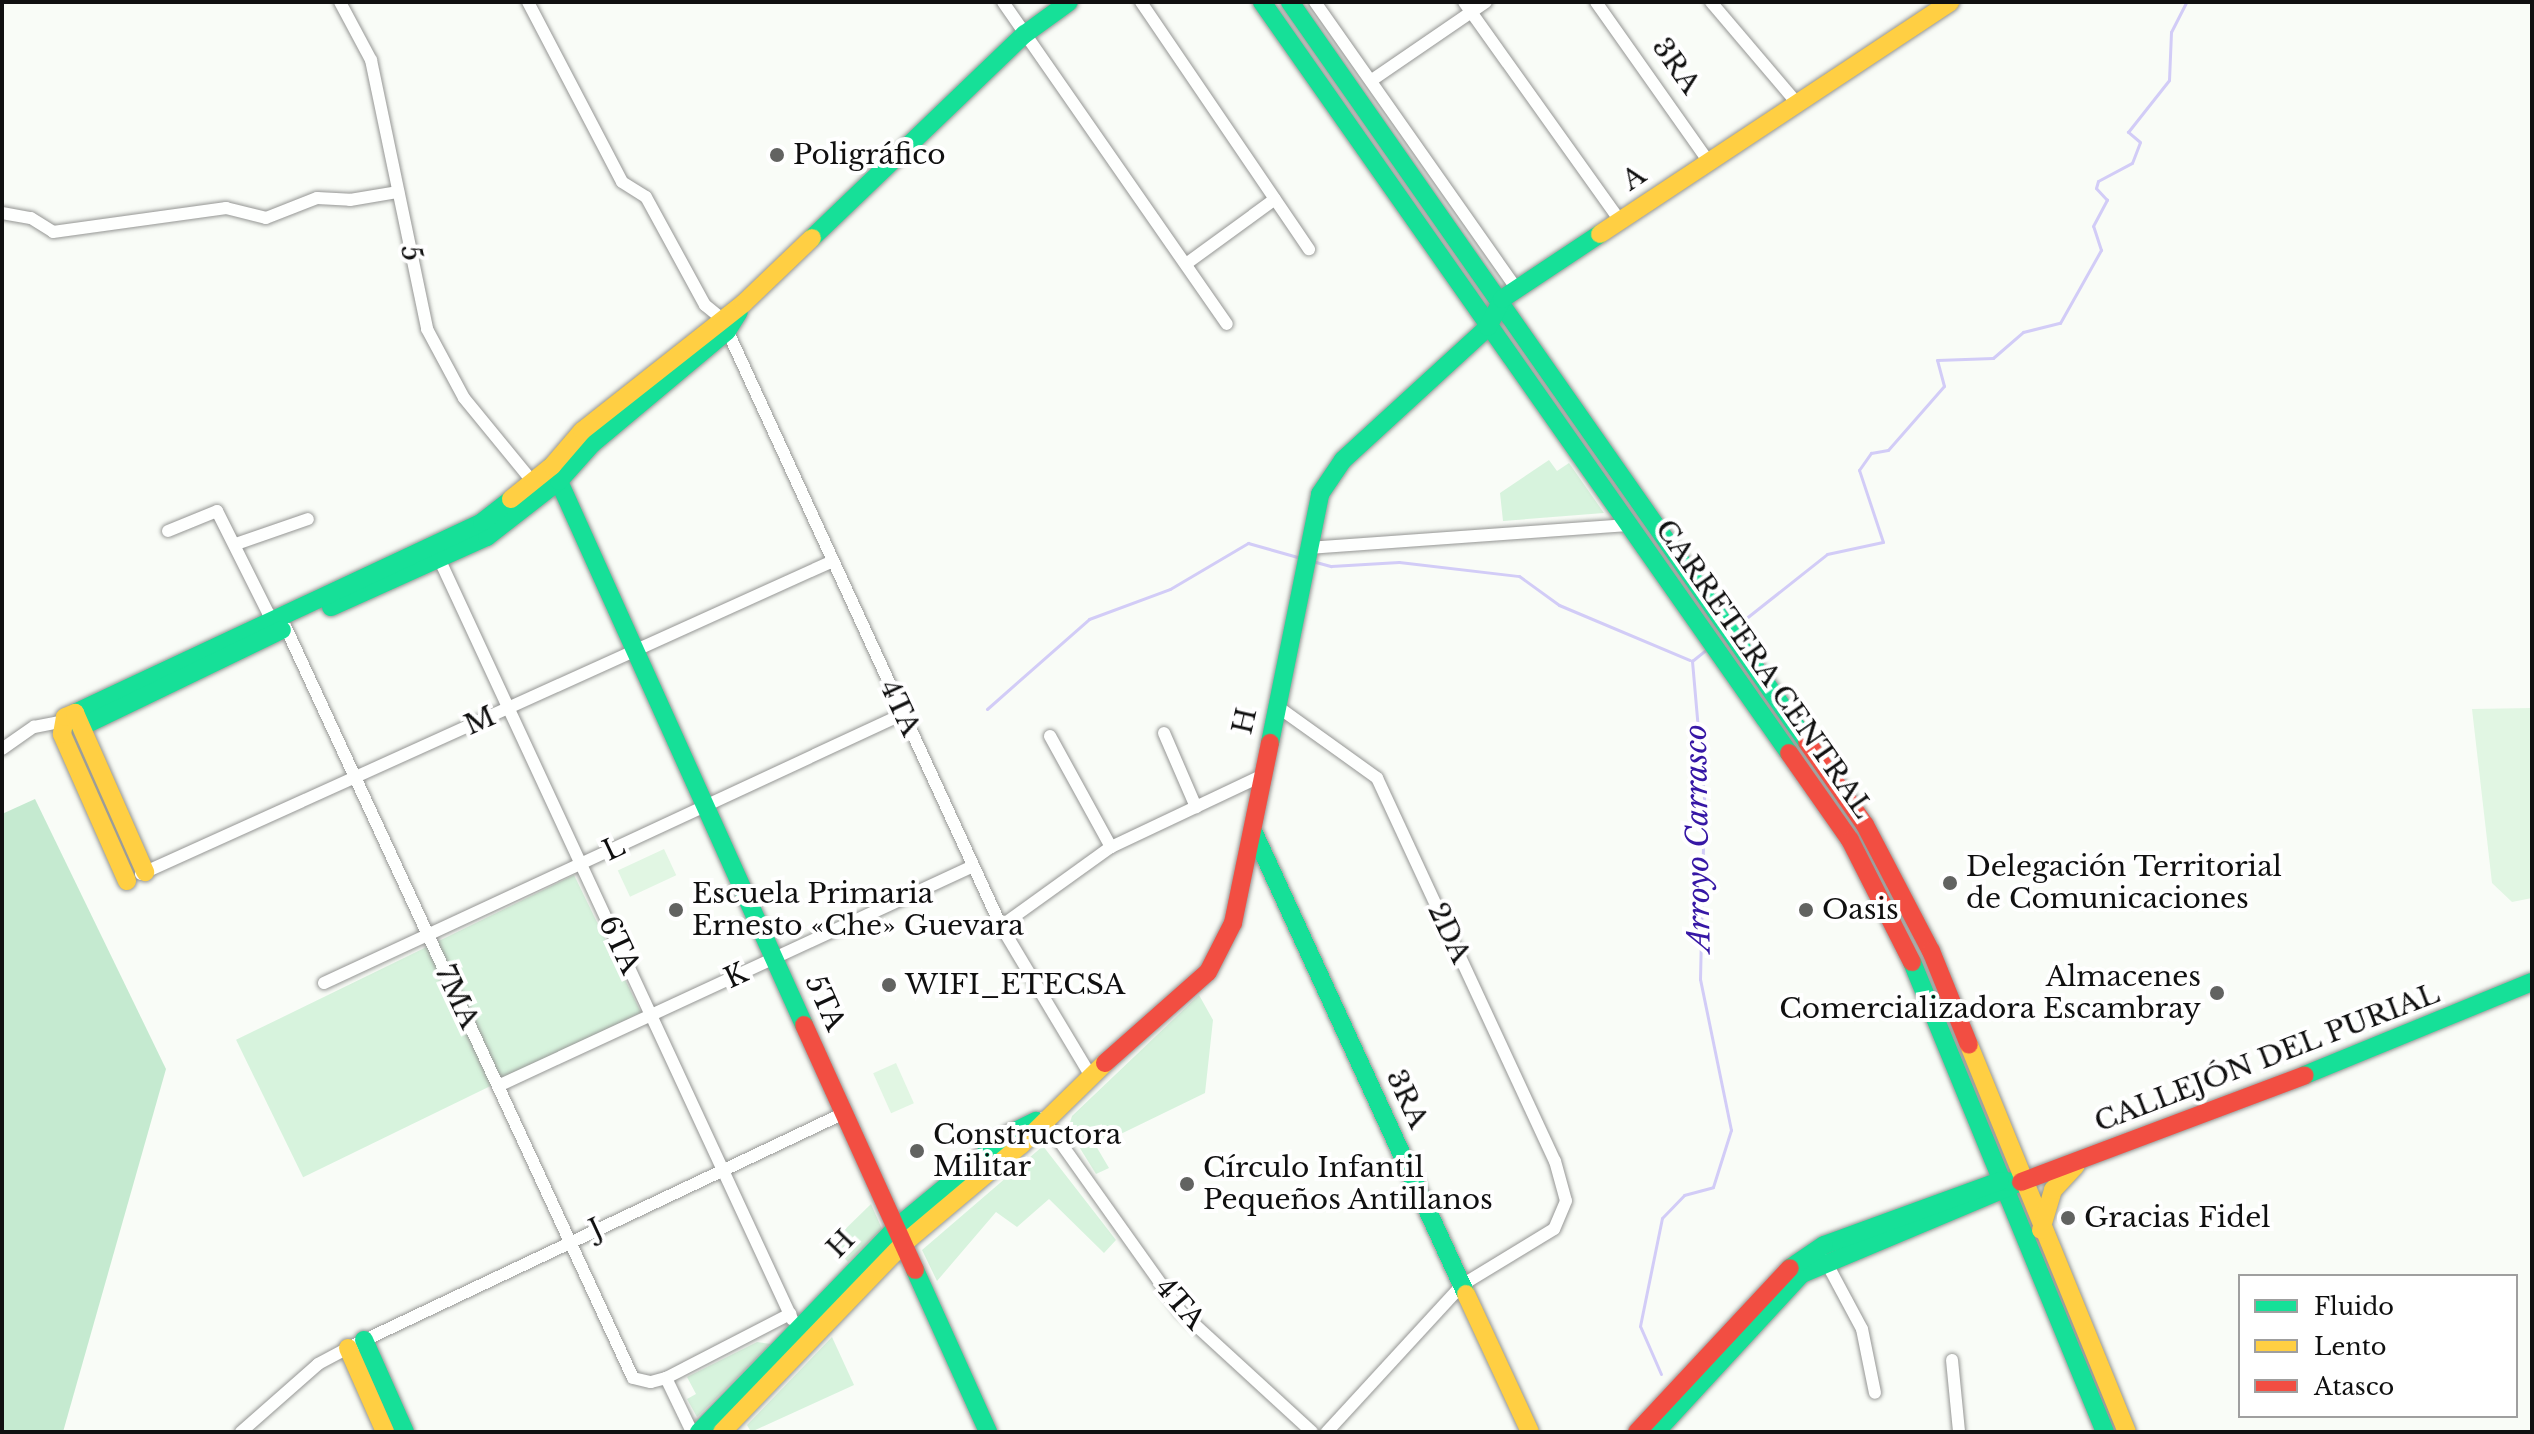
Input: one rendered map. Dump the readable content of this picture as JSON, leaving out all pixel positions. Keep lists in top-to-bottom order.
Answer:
{
  "streets": {
    "street": [
      "3RA",
      "A",
      "5",
      "CARRETERA CENTRAL",
      "4TA",
      "M",
      "H",
      "L",
      "2DA",
      "6TA",
      "K",
      "7MA",
      "5TA",
      "CALLEJÓN DEL PURIAL",
      "J"
    ]
  },
  "crossings": [
    ["3RA", "A"],
    ["3RA", "H"],
    ["3RA", "2DA"],
    ["A", "CARRETERA CENTRAL"],
    ["CARRETERA CENTRAL", "H"],
    ["CARRETERA CENTRAL", "CALLEJÓN DEL PURIAL"],
    ["4TA", "M"],
    ["4TA", "H"],
    ["4TA", "L"],
    ["4TA", "K"],
    ["M", "6TA"],
    ["M", "7MA"],
    ["M", "5TA"],
    ["H", "2DA"],
    ["H", "6TA"],
    ["H", "5TA"],
    ["L", "6TA"],
    ["L", "7MA"],
    ["L", "5TA"],
    ["6TA", "K"],
    ["6TA", "J"],
    ["K", "7MA"],
    ["K", "5TA"],
    ["7MA", "J"],
    ["5TA", "J"]
  ],
  "water": ["Arroyo Carrasco"],
  "places": [
    "Poligráfico",
    "Delegación Territorial de Comunicaciones",
    "Escuela Primaria Ernesto «Che» Guevara",
    "Oasis",
    "WIFI_ETECSA",
    "Almacenes Comercializadora Escambray",
    "Constructora Militar",
    "Círculo Infantil Pequeños Antillanos",
    "Gracias Fidel"
  ],
  "legend": ["Fluido", "Lento", "Atasco"]
}
